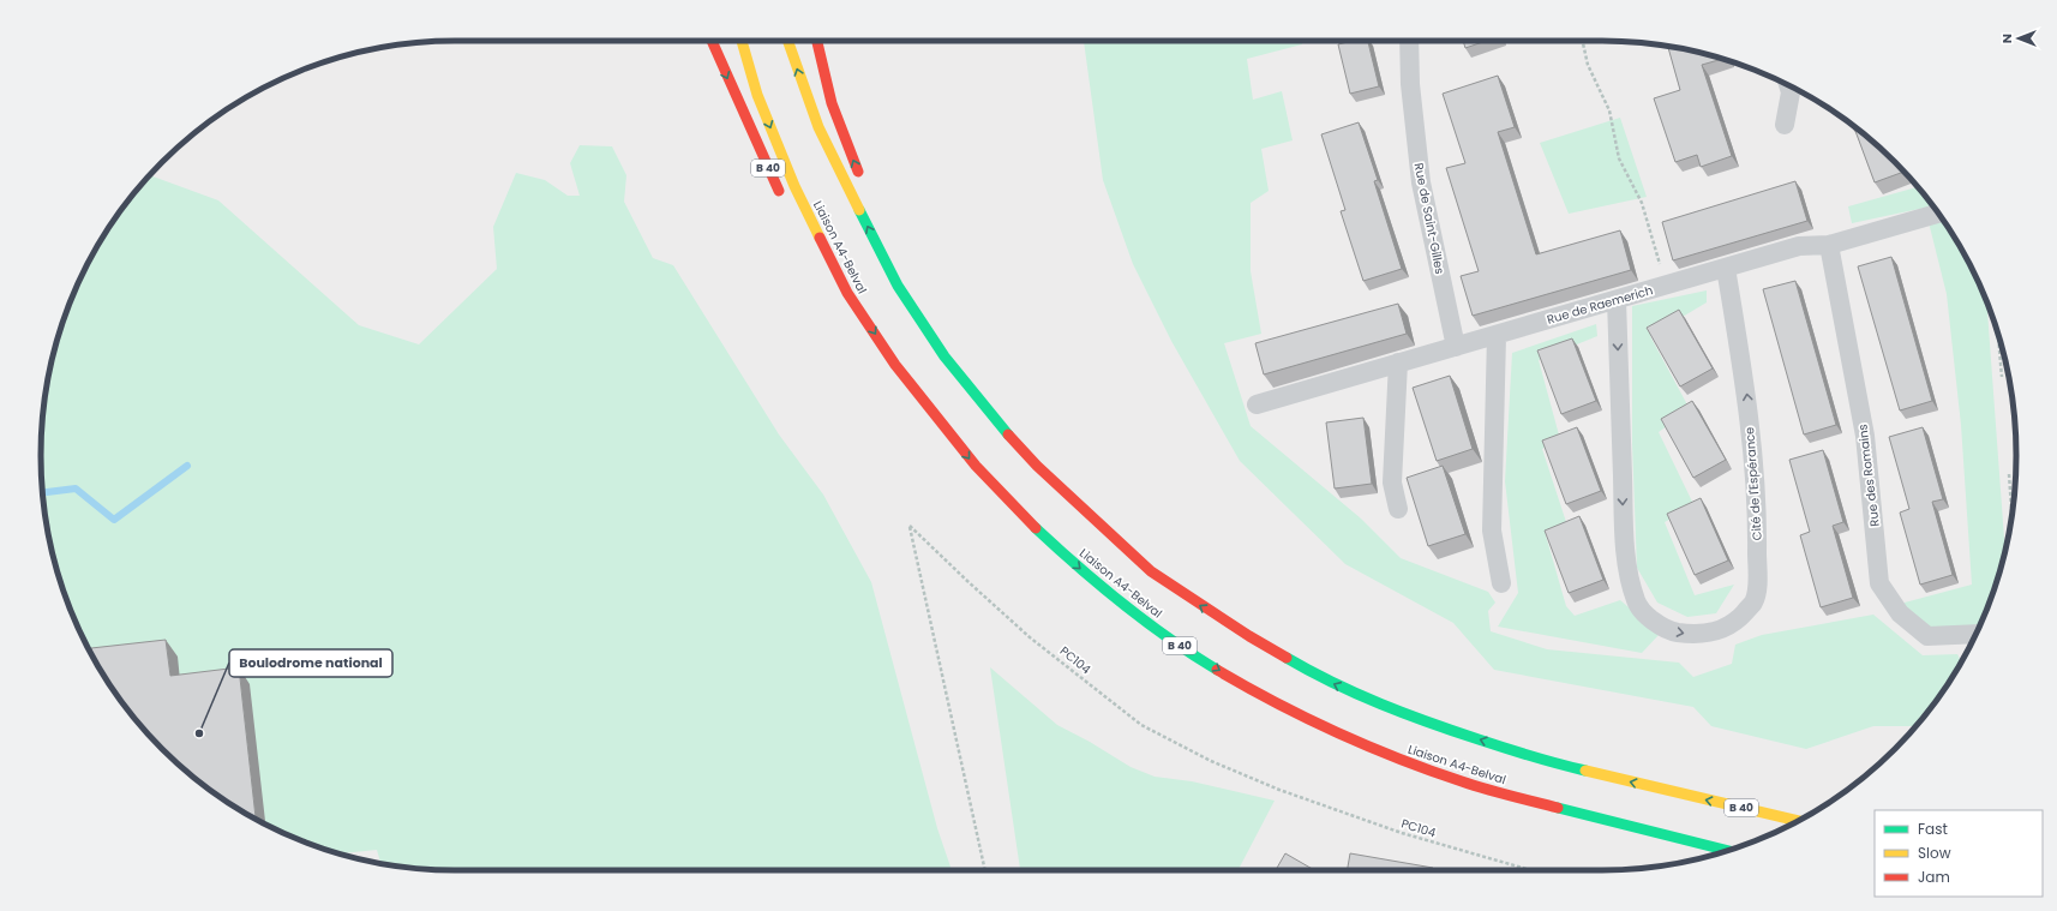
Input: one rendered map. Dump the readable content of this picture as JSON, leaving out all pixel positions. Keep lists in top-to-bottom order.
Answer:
{
  "streets": {
    "main road": ["B 40", "Liaison A4-Belval"],
    "street": [
      "Rue de Saint-Gilles",
      "Rue de Raemerich",
      "Rue des Romains",
      "Cité de l'Espérance"
    ],
    "path": ["PC104"]
  },
  "crossings": [
    ["B 40", "Liaison A4-Belval"],
    ["Rue de Saint-Gilles", "Rue de Raemerich"],
    ["Rue de Raemerich", "Rue des Romains"],
    ["Rue de Raemerich", "Cité de l'Espérance"]
  ],
  "places": ["Boulodrome national"],
  "legend": ["Fast", "Slow", "Jam"],
  "north": "left"
}
